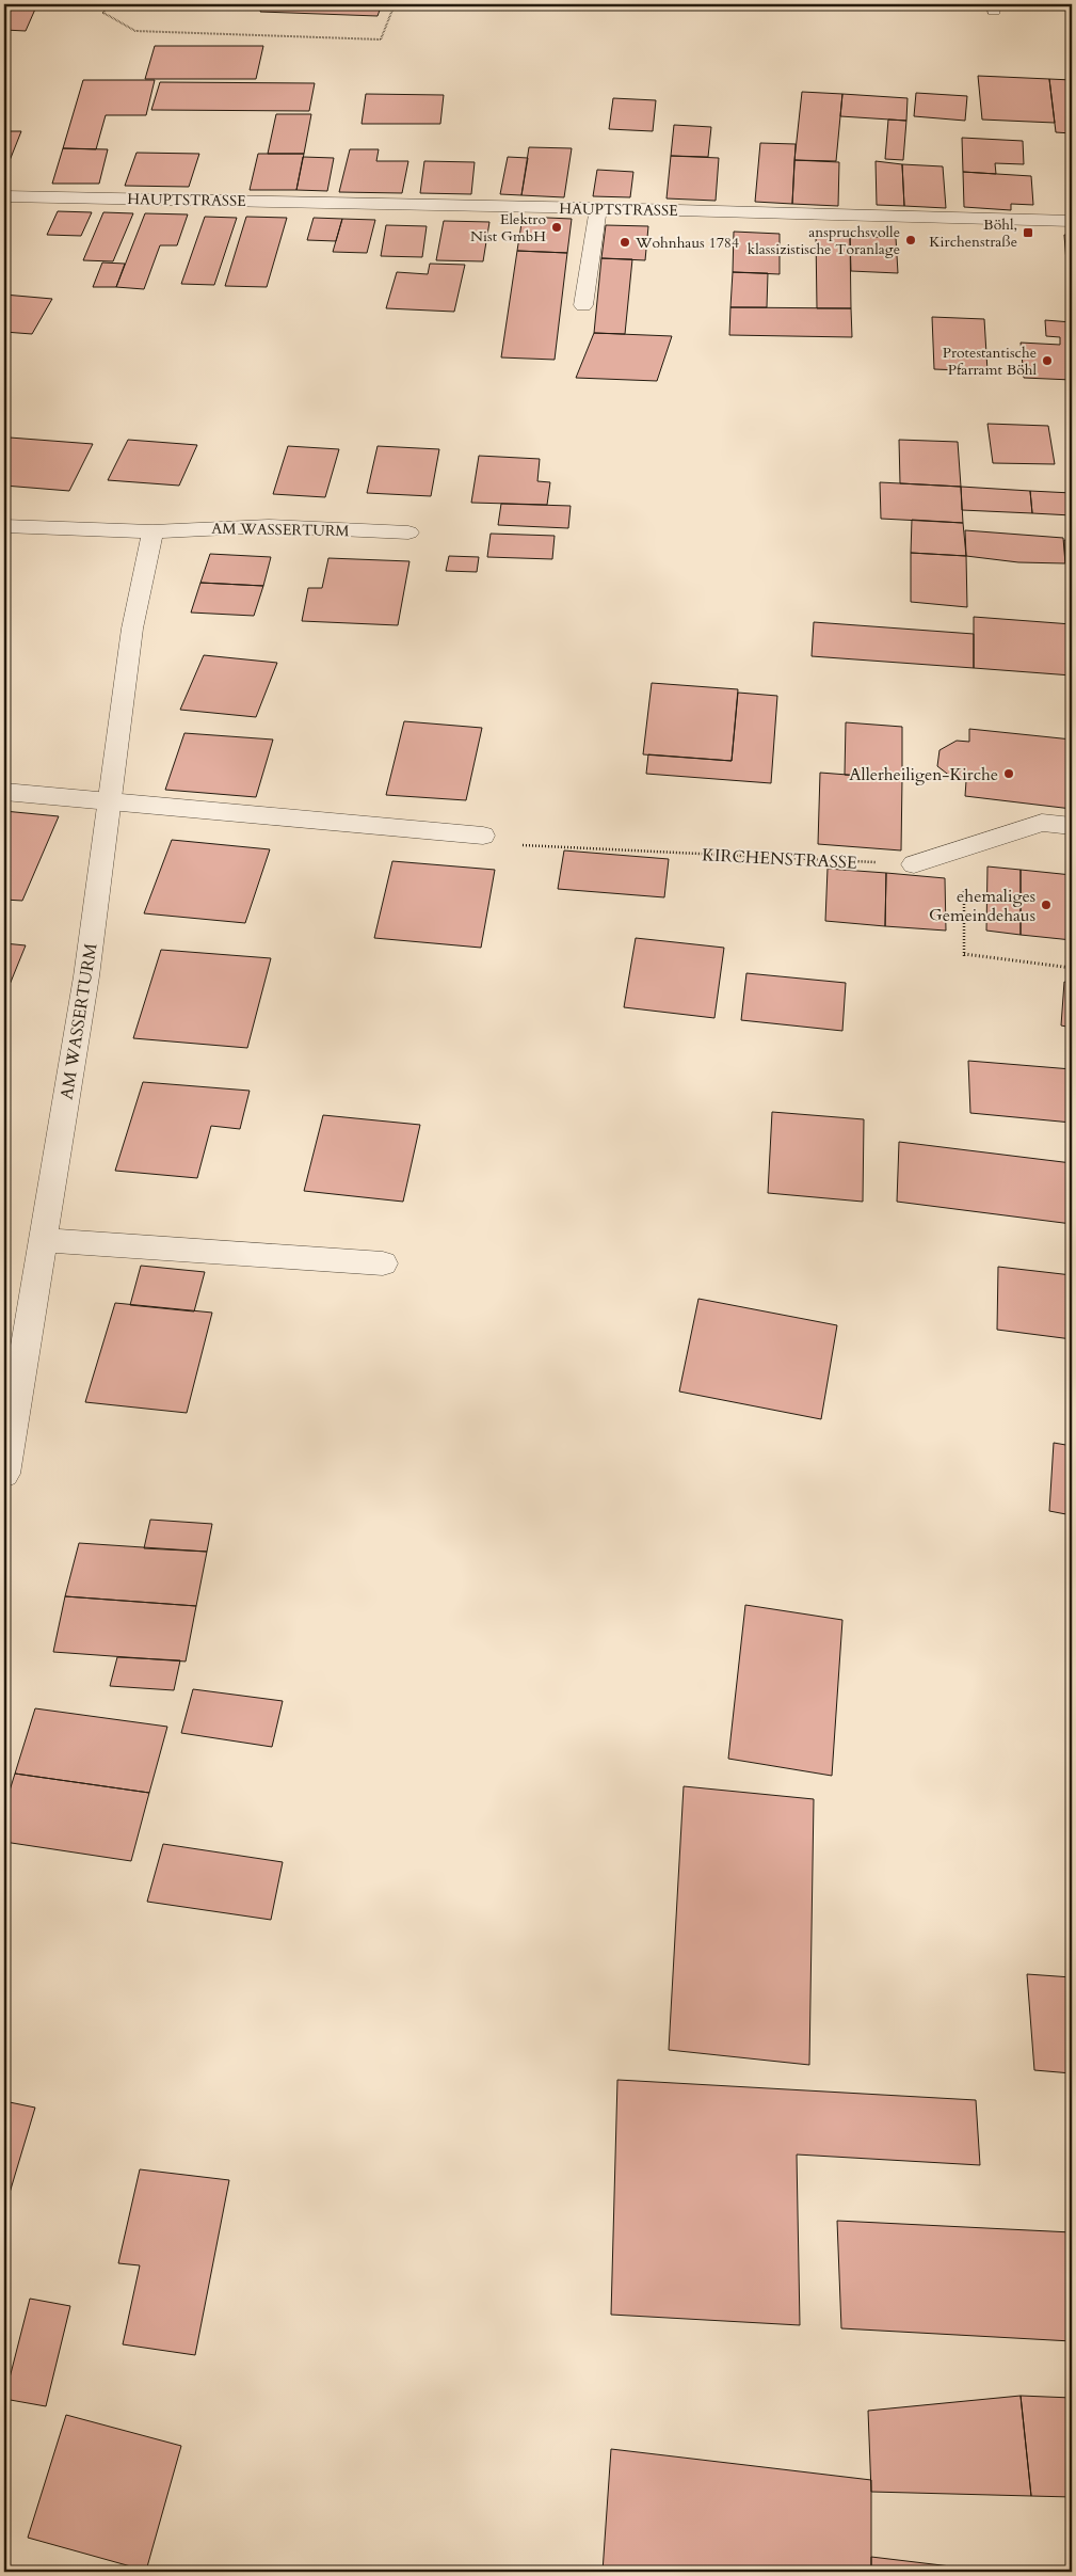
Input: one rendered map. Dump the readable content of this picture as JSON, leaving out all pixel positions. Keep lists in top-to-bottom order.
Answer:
{
  "streets": {
    "street": ["HAUPTSTRASSE", "AM WASSERTURM"],
    "path": ["KIRCHENSTRASSE"]
  },
  "places": {
    "other": [
      "Elektro Nist GmbH",
      "anspruchsvolle klassizistische Toranlage",
      "Wohnhaus 1784",
      "Protestantische Pfarramt Böhl",
      "Allerheiligen-Kirche",
      "ehemaliges Gemeindehaus"
    ],
    "transit": ["Böhl, Kirchenstraße"]
  }
}
